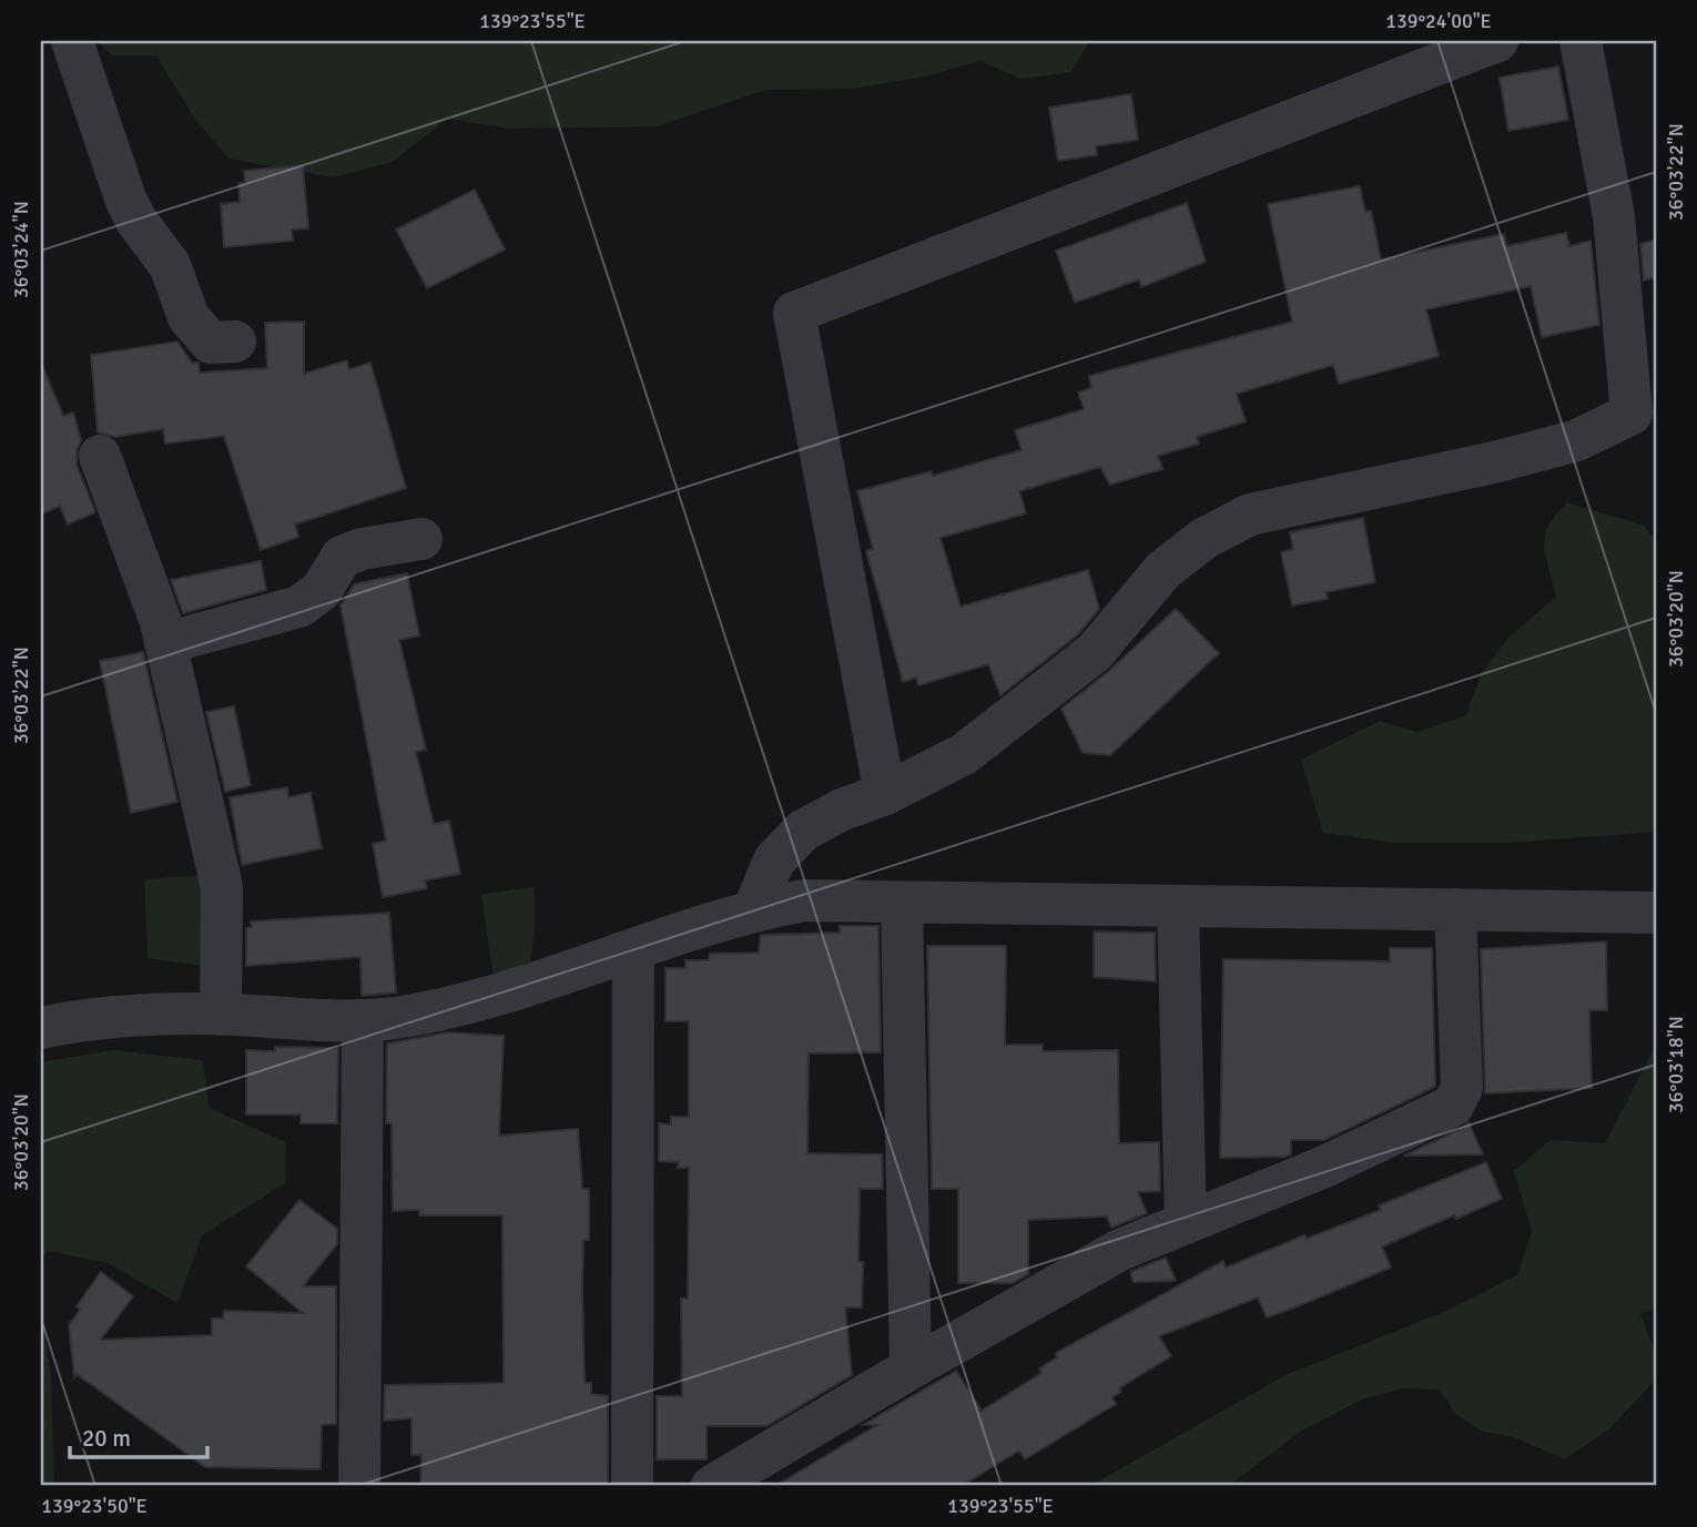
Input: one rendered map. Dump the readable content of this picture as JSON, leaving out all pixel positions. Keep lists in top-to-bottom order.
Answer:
{
  "scale_bar": "20 m",
  "coordinates": [
    "139°23'55\"E",
    "139°24'00\"E",
    "36°03'22\"N",
    "36°03'24\"N",
    "36°03'20\"N",
    "36°03'18\"N",
    "139°23'50\"E"
  ]
}
